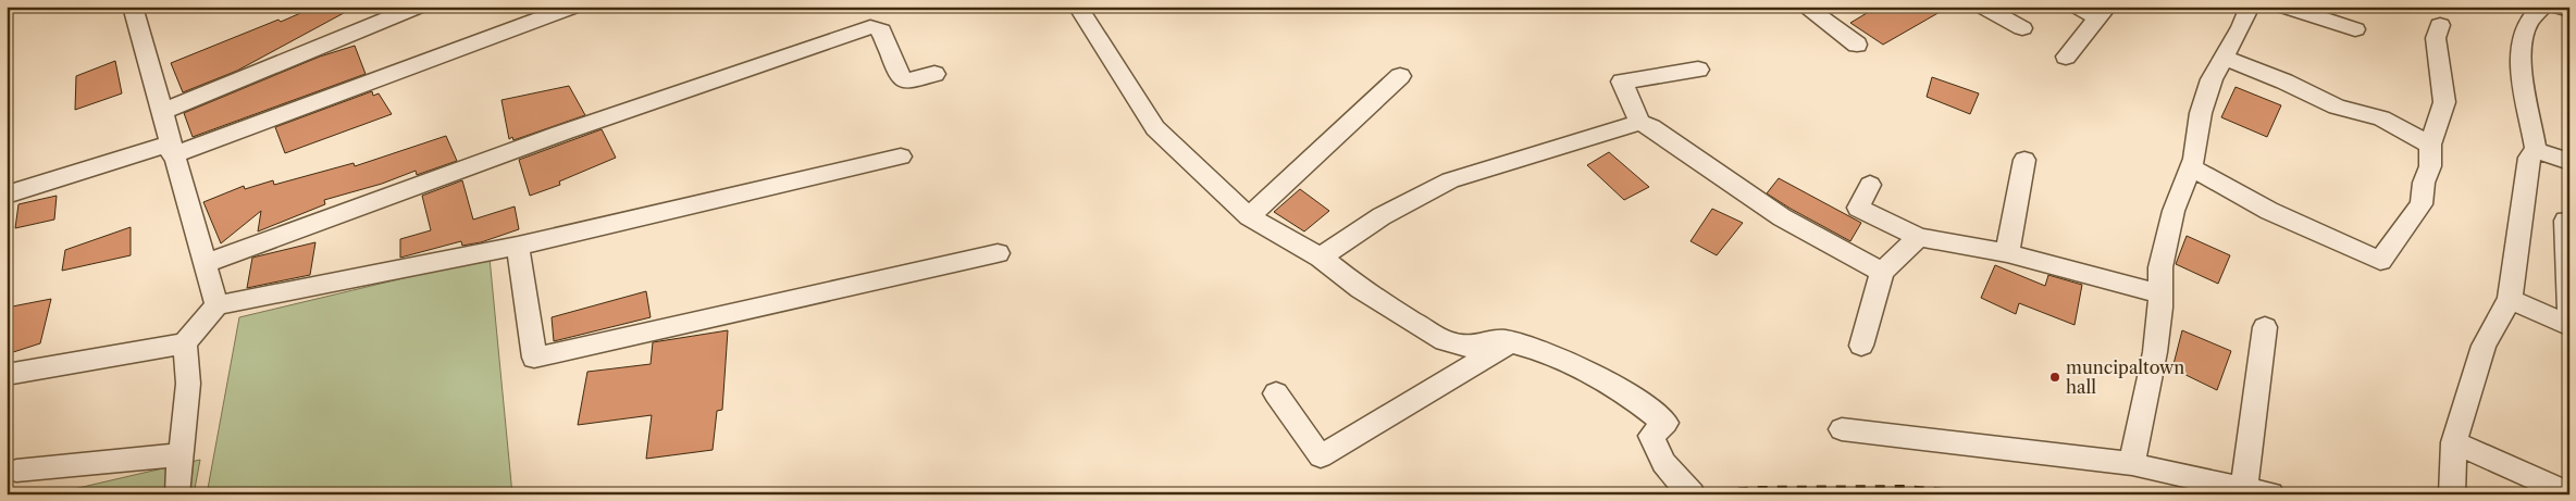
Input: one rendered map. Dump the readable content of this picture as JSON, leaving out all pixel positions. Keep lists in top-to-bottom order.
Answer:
{
  "places": ["muncipaltown hall"]
}
